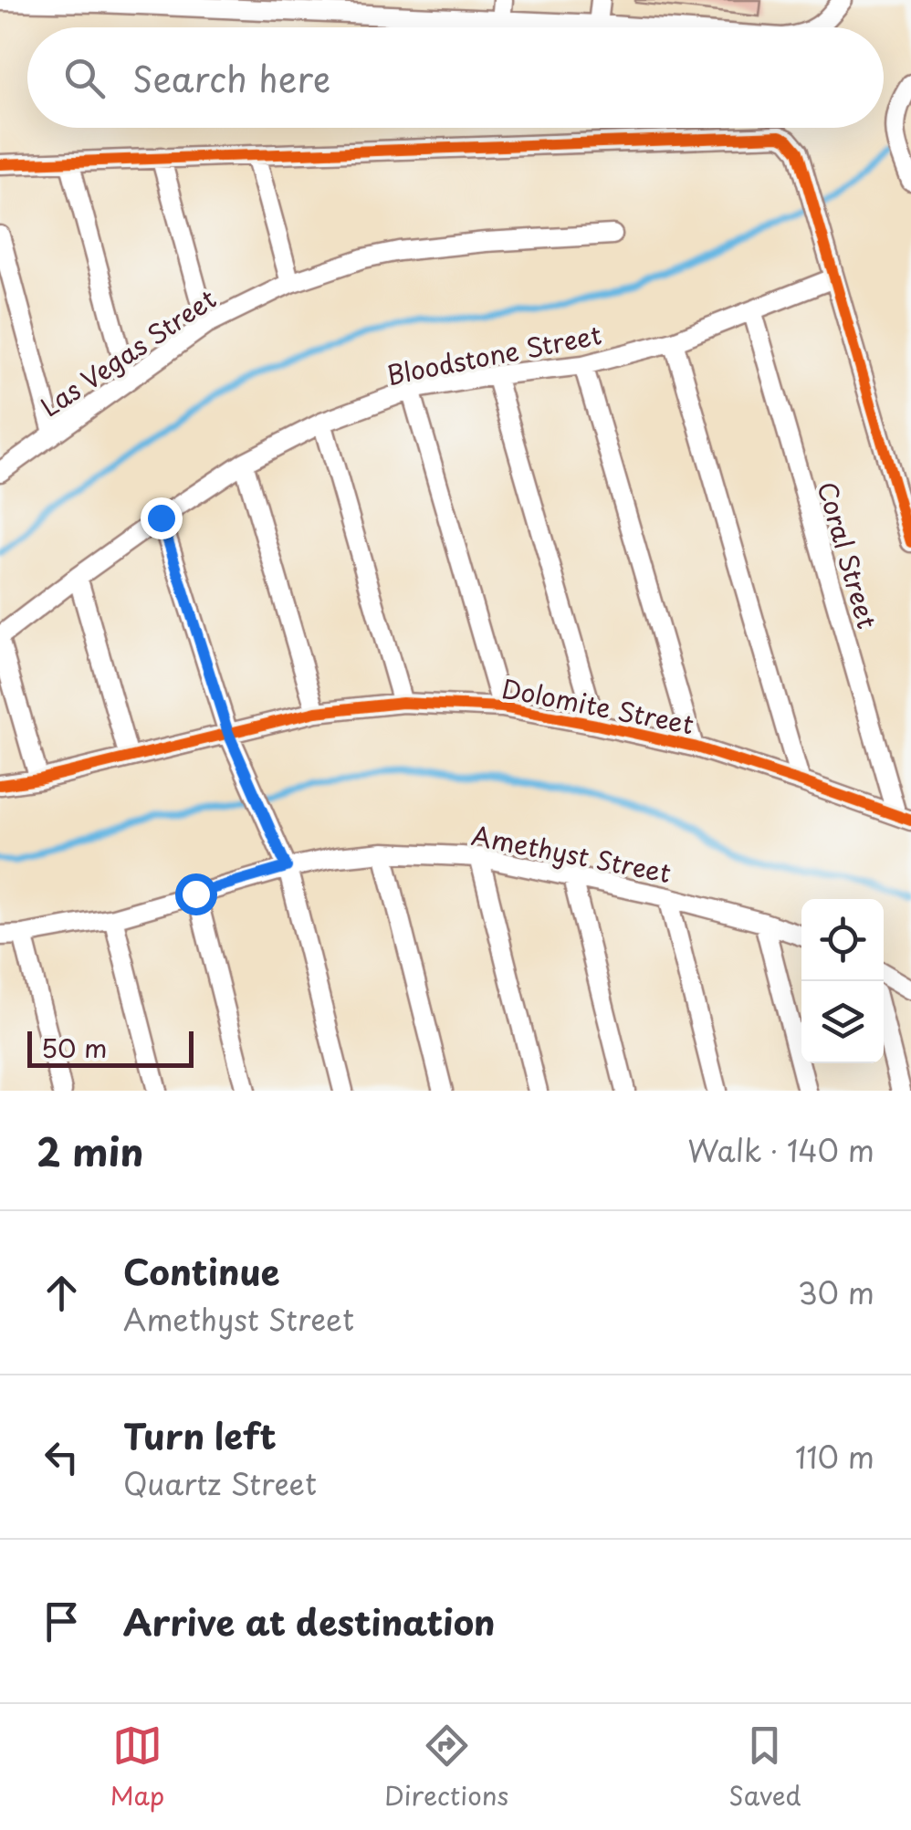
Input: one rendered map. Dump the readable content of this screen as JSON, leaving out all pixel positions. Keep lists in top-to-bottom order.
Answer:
{
  "streets": {
    "street": [
      "Las Vegas Street",
      "Bloodstone Street",
      "Coral Street",
      "Dolomite Street",
      "Amethyst Street"
    ]
  },
  "crossings": [
    ["Bloodstone Street", "Coral Street"],
    ["Coral Street", "Dolomite Street"]
  ],
  "scale_bar": "50 m",
  "page": {
    "search": "Search here",
    "scale": "50 m",
    "heading": ["2 min", "Walk · 140 m"],
    "list": [
      ["Continue", "Amethyst Street", "30 m"],
      ["Turn left", "Quartz Street", "110 m"],
      "Arrive at destination"
    ],
    "nav": ["Map", "Directions", "Saved"]
  }
}
